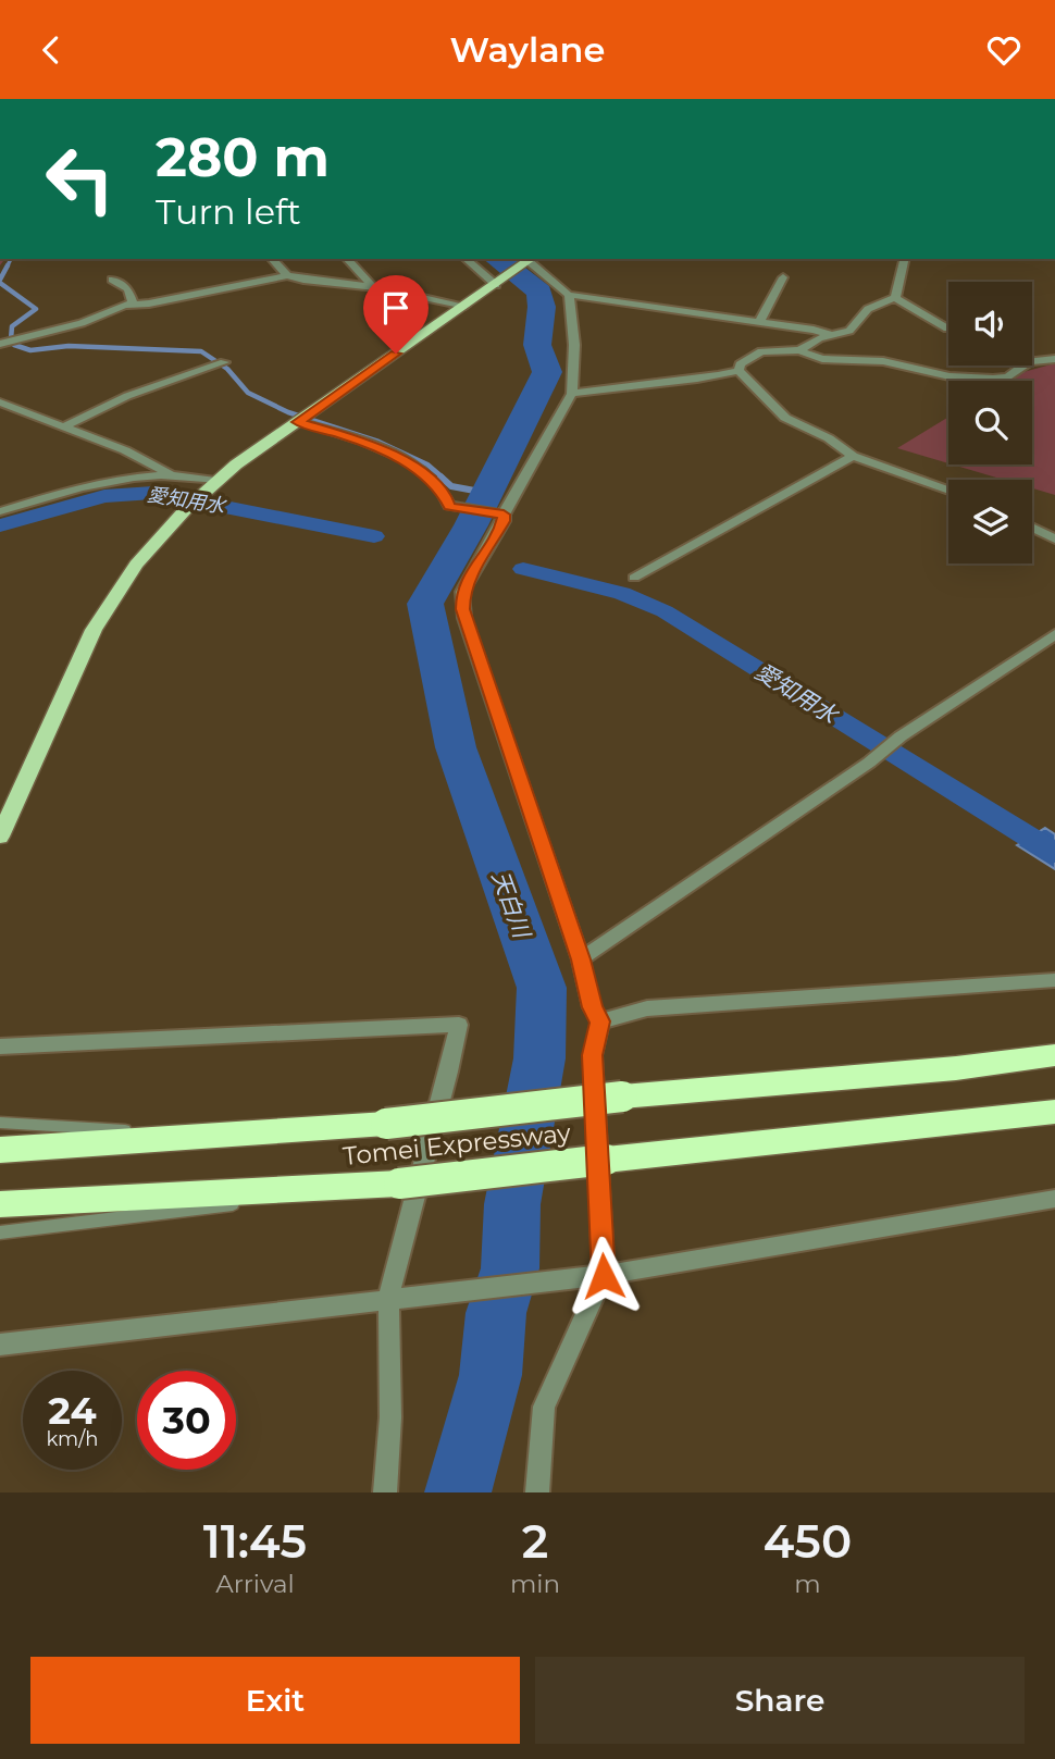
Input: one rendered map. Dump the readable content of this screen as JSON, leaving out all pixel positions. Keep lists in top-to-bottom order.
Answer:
{
  "streets": {
    "highway": ["Tomei Expressway"]
  },
  "water": ["愛知用水", "天白川"],
  "page": {
    "header": "Waylane",
    "turn": ["280 m", "Turn left"],
    "speed": "24 km/h",
    "limit": "30",
    "eta": [
      "11:45",
      "Arrival",
      "2",
      "min",
      "450",
      "m"
    ],
    "buttons": ["Exit", "Share"]
  }
}
